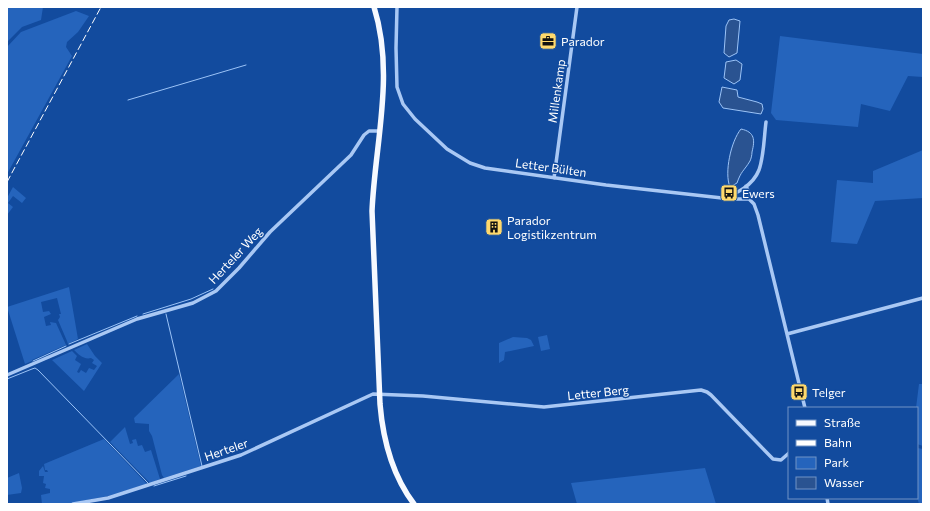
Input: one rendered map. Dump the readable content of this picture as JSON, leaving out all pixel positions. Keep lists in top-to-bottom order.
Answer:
{
  "streets": {
    "street": [
      "Millenkamp",
      "Letter Bülten",
      "Herteler Weg",
      "Letter Berg",
      "Herteler"
    ]
  },
  "crossings": [
    ["Millenkamp", "Letter Bülten"],
    ["Letter Berg", "Herteler"]
  ],
  "places": {
    "office": ["Parador"],
    "bus stop": ["Ewers", "Telger"],
    "building": ["Parador Logistikzentrum"]
  },
  "legend": [
    "Straße",
    "Bahn",
    "Park",
    "Wasser"
  ]
}
